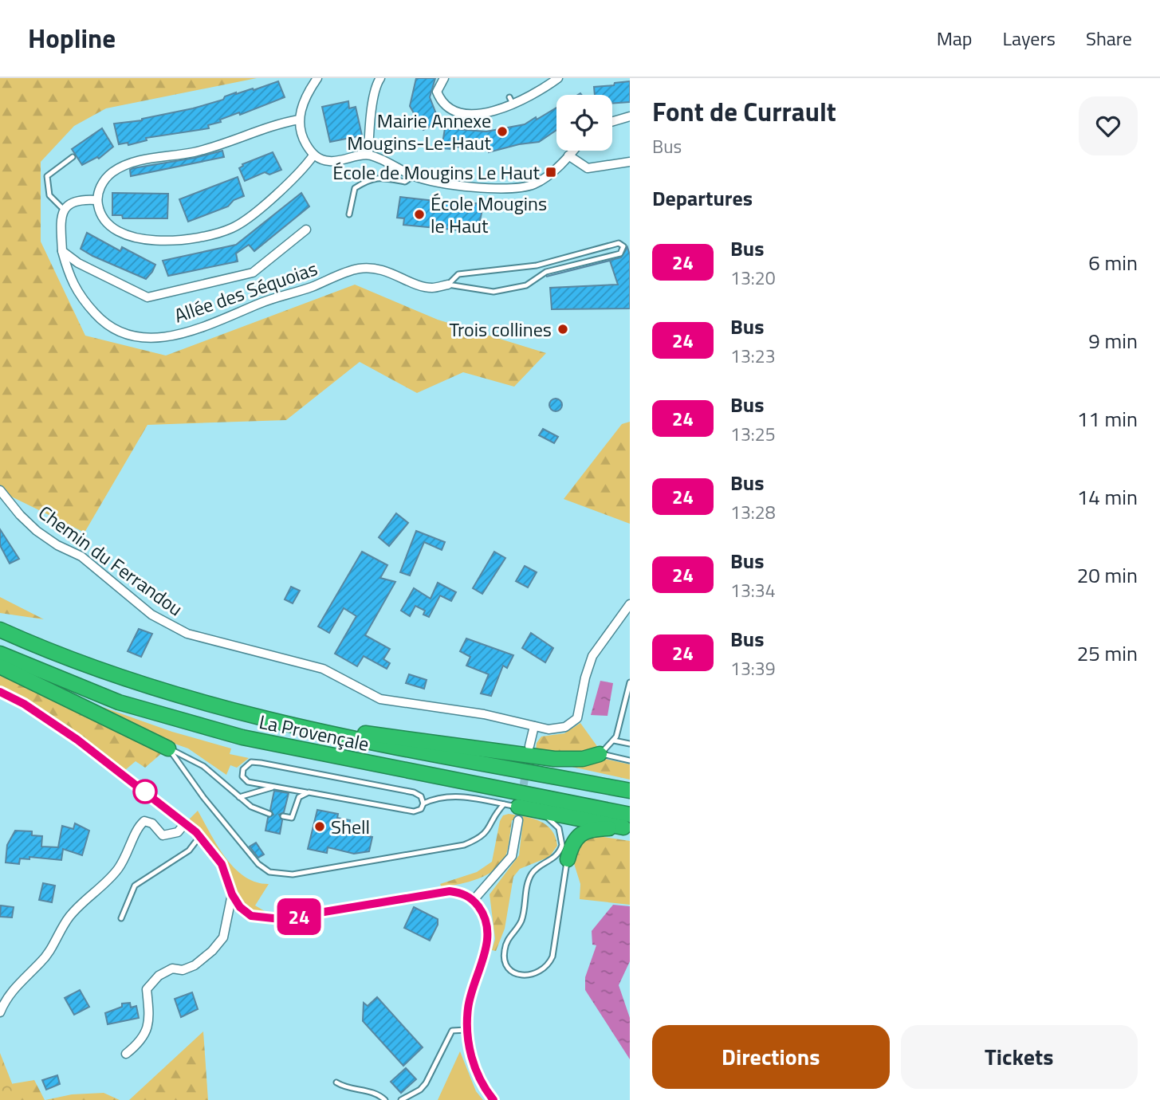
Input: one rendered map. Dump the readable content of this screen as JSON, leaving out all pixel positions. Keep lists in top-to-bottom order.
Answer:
{
  "streets": {
    "highway": ["La Provençale"],
    "street": ["Allée des Séquoias", "Chemin du Ferrandou"]
  },
  "places": {
    "other": [
      "Mairie Annexe Mougins-Le-Haut",
      "École Mougins le Haut",
      "Trois collines",
      "Shell"
    ],
    "transit": ["École de Mougins Le Haut"]
  },
  "lines": ["bus line 24"],
  "page": {
    "header": "Hopline",
    "nav": ["Map", "Layers", "Share"],
    "on_map": "24",
    "heading": [
      ["Font de Currault", "Bus"],
      "Departures"
    ],
    "list": [
      {
        "mark": "24",
        "name": "Bus",
        "note": "13:20",
        "value": "6 min"
      },
      {
        "mark": "24",
        "name": "Bus",
        "note": "13:23",
        "value": "9 min"
      },
      {
        "mark": "24",
        "name": "Bus",
        "note": "13:25",
        "value": "11 min"
      },
      {
        "mark": "24",
        "name": "Bus",
        "note": "13:28",
        "value": "14 min"
      },
      {
        "mark": "24",
        "name": "Bus",
        "note": "13:34",
        "value": "20 min"
      },
      {
        "mark": "24",
        "name": "Bus",
        "note": "13:39",
        "value": "25 min"
      }
    ],
    "buttons": ["Directions", "Tickets"]
  }
}
